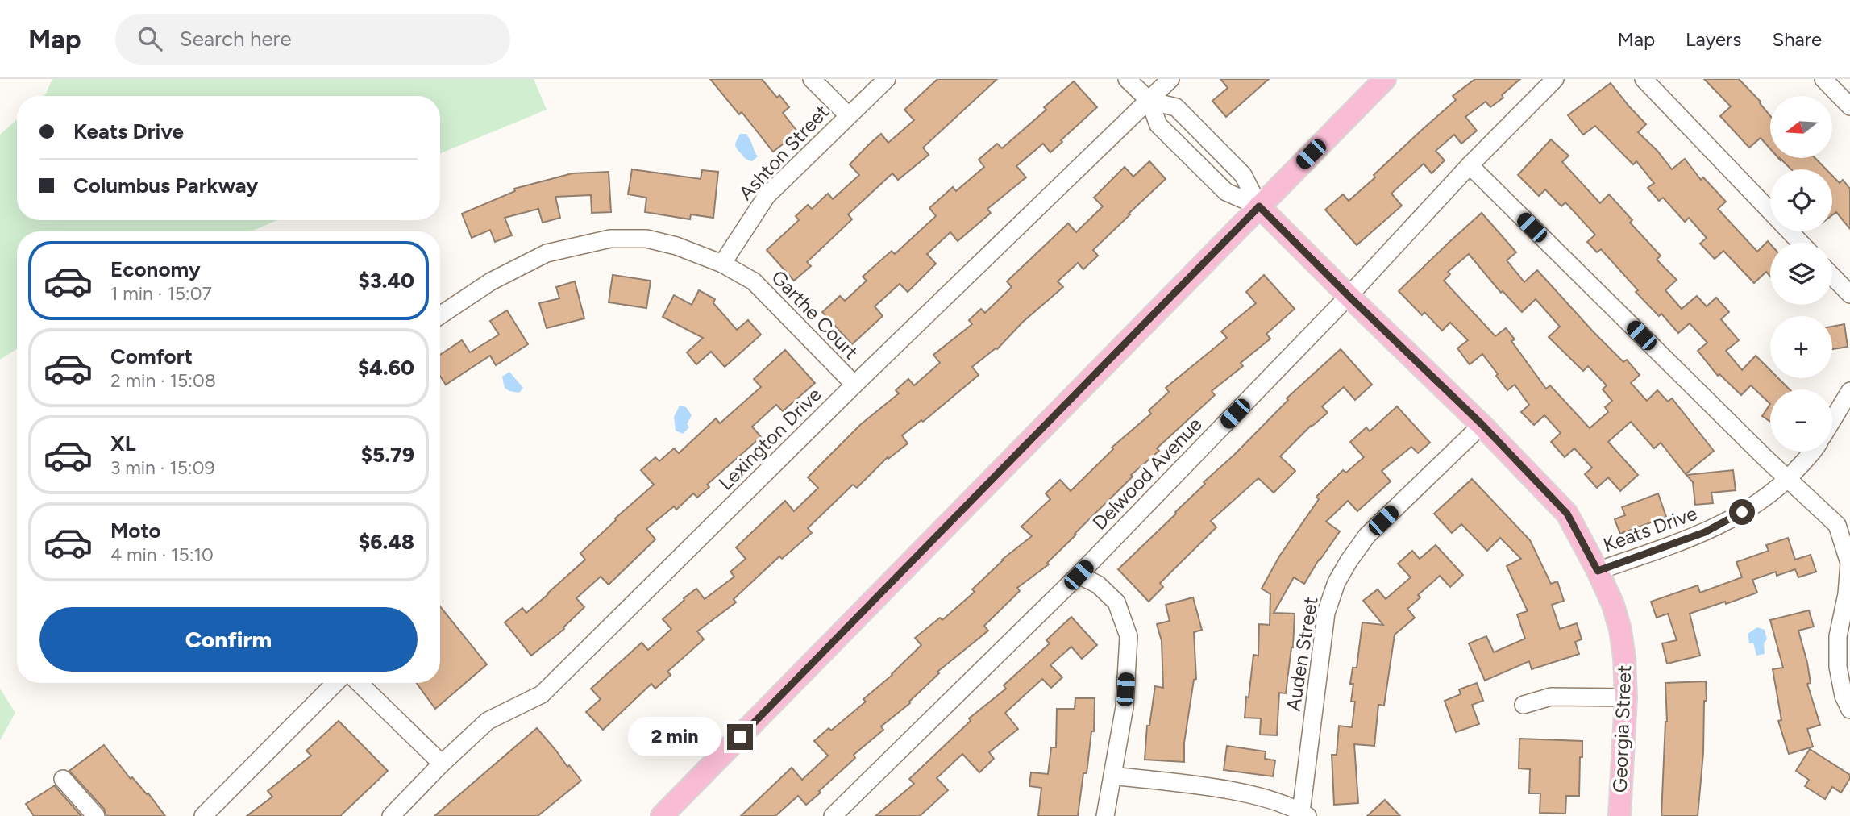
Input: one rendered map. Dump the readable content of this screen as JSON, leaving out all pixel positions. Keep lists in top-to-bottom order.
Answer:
{
  "streets": {
    "main road": ["Georgia Street"],
    "street": [
      "Ashton Street",
      "Garthe Court",
      "Lexington Drive",
      "Delwood Avenue",
      "Keats Drive",
      "Auden Street"
    ]
  },
  "crossings": [
    ["Ashton Street", "Garthe Court"],
    ["Garthe Court", "Lexington Drive"],
    ["Lexington Drive", "Georgia Street"],
    ["Delwood Avenue", "Georgia Street"],
    ["Keats Drive", "Georgia Street"],
    ["Auden Street", "Georgia Street"]
  ],
  "north": "left",
  "page": {
    "header": "Map",
    "search": "Search here",
    "nav": ["Map", "Layers", "Share"],
    "map_buttons": ["+", "−"],
    "banner": ["Keats Drive", "Columbus Parkway"],
    "list": [
      {
        "name": "Economy",
        "note": "1 min · 15:07",
        "value": "$3.40"
      },
      {
        "name": "Comfort",
        "note": "2 min · 15:08",
        "value": "$4.60"
      },
      {
        "name": "XL",
        "note": "3 min · 15:09",
        "value": "$5.79"
      },
      {
        "name": "Moto",
        "note": "4 min · 15:10",
        "value": "$6.48"
      }
    ],
    "buttons": "Confirm",
    "bubble": "2 min"
  }
}
